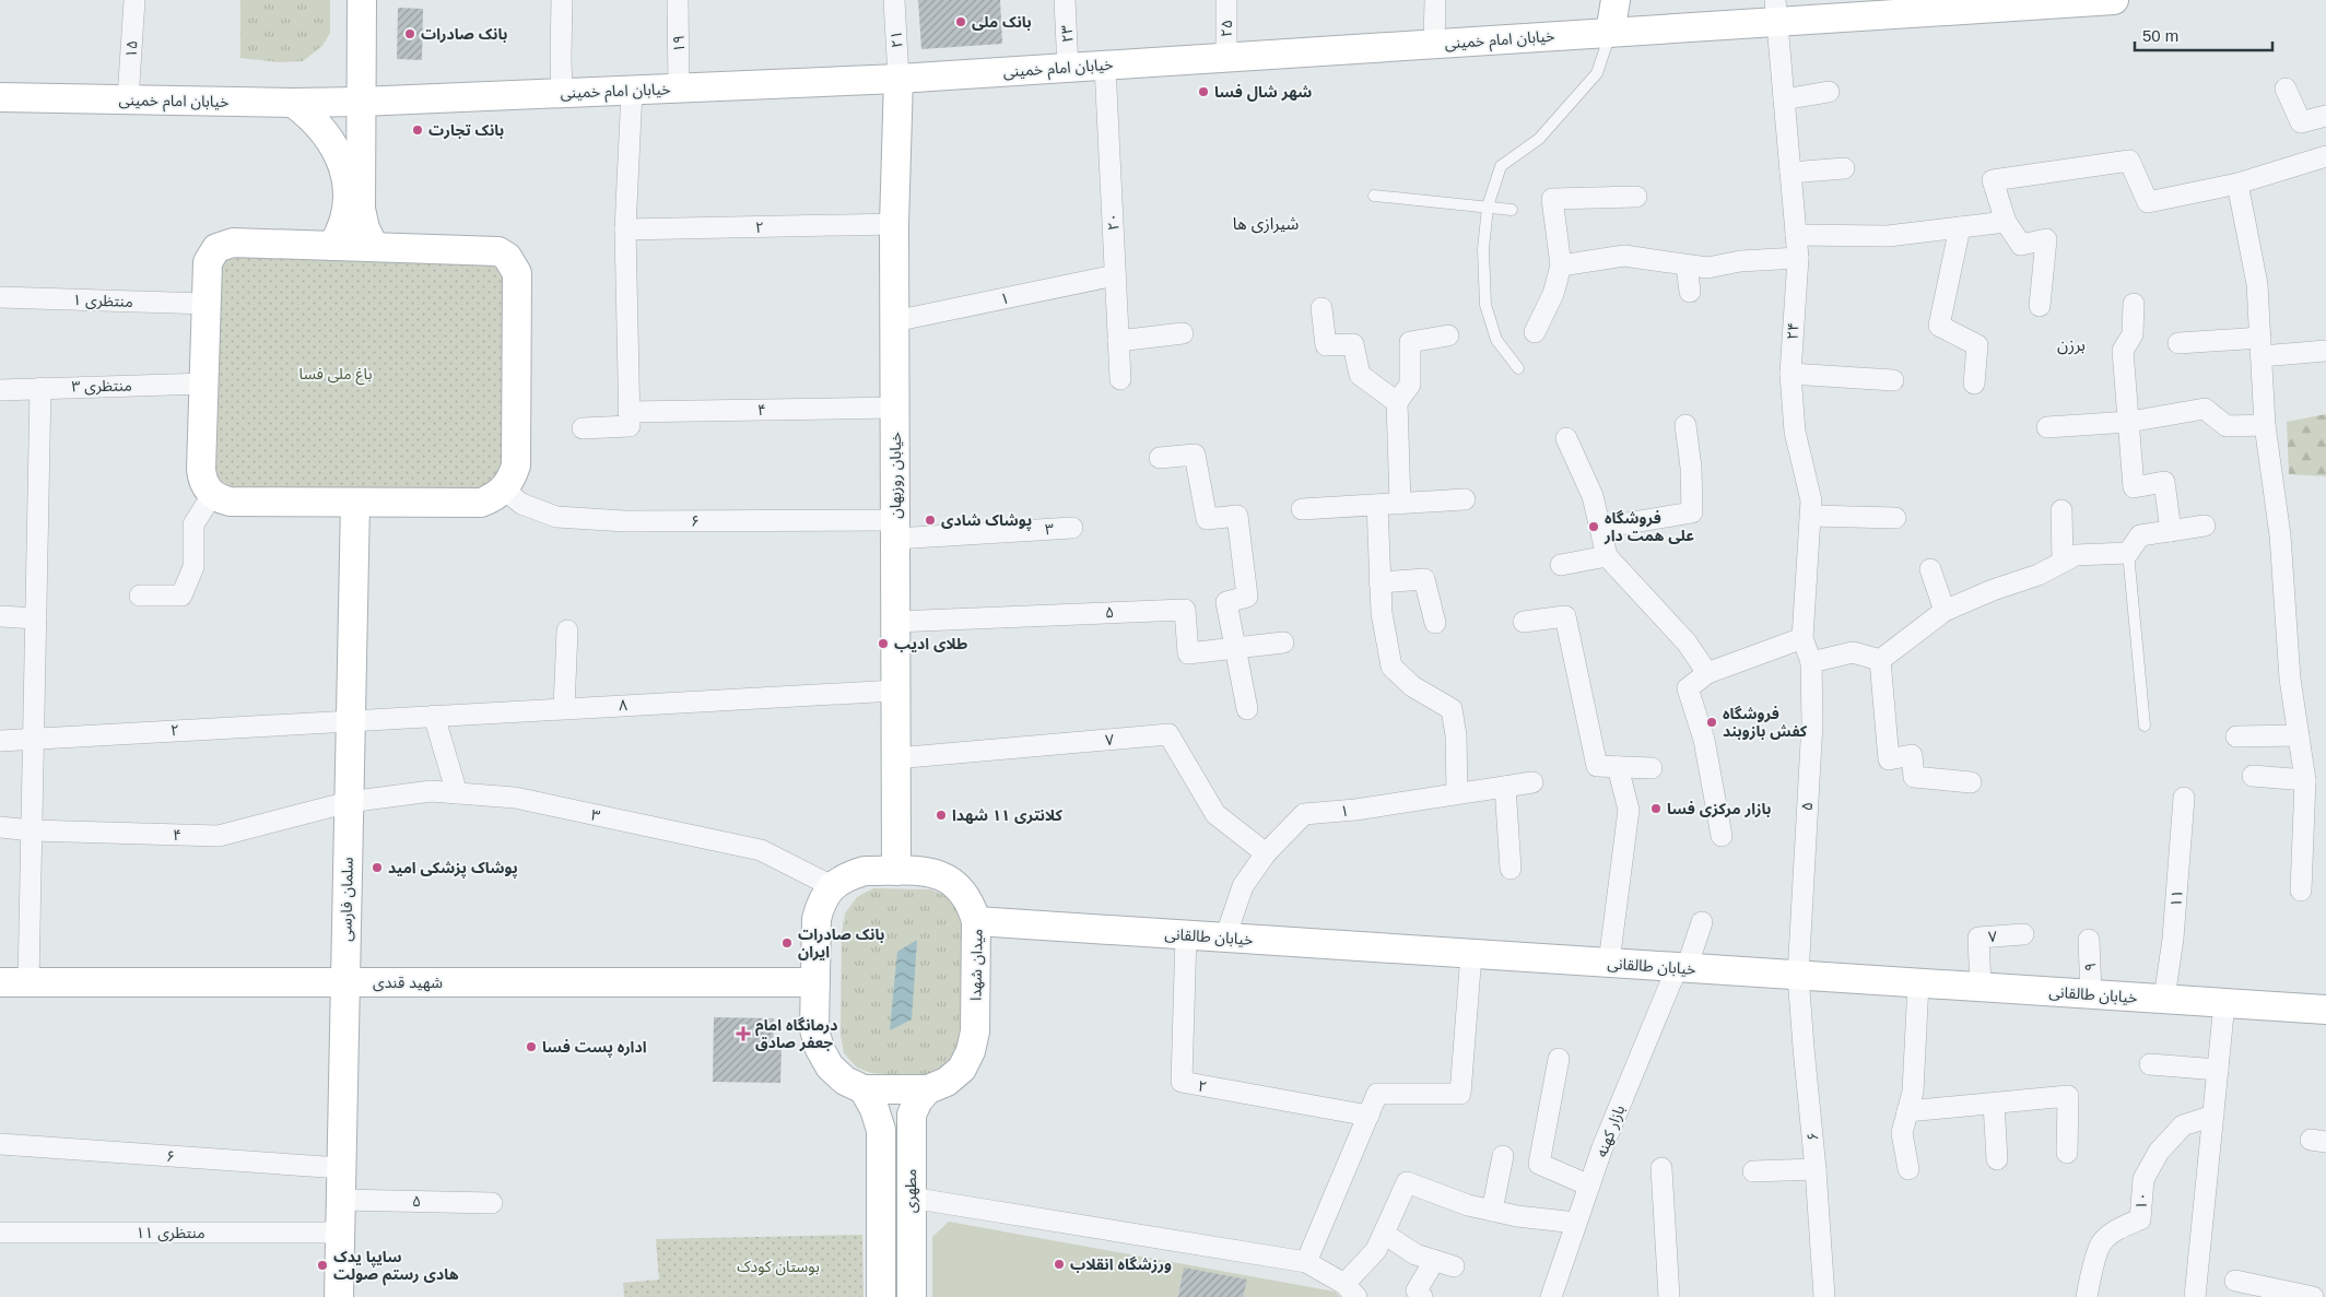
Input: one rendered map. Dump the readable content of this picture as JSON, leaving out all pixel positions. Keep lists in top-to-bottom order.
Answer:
{
  "streets": {
    "street": [
      "۲۵",
      "۲۳",
      "۲۱",
      "خیابان امام خمینی",
      "۱۹",
      "۱۵",
      "۲۰",
      "۲",
      "۱",
      "منتظری ۱",
      "۲۴",
      "منتظری ۳",
      "۴",
      "خیابان روزبهان",
      "۶",
      "۳",
      "۵",
      "۸",
      "۷",
      "۱۱",
      "سلمان فارسی",
      "خیابان طالقانی",
      "میدان شهدا",
      "۹",
      "شهید قندی",
      "بازار کهنه",
      "مطهری",
      "۱۰",
      "منتظری ۱۱"
    ]
  },
  "crossings": [
    ["۲۵", "خیابان امام خمینی"],
    ["۲۳", "خیابان امام خمینی"],
    ["۲۱", "خیابان امام خمینی"],
    ["۲۱", "خیابان روزبهان"],
    ["خیابان امام خمینی", "۱۹"],
    ["خیابان امام خمینی", "۱۵"],
    ["خیابان امام خمینی", "۲۰"],
    ["خیابان امام خمینی", "۲۴"],
    ["خیابان امام خمینی", "خیابان روزبهان"],
    ["۲۰", "۱"],
    ["۲", "خیابان روزبهان"],
    ["۲", "۸"],
    ["۲", "سلمان فارسی"],
    ["۲", "خیابان طالقانی"],
    ["۱", "خیابان روزبهان"],
    ["۱", "۷"],
    ["۱", "خیابان طالقانی"],
    ["۲۴", "۵"],
    ["۴", "خیابان روزبهان"],
    ["۴", "۳"],
    ["۴", "سلمان فارسی"],
    ["خیابان روزبهان", "۶"],
    ["خیابان روزبهان", "۳"],
    ["خیابان روزبهان", "۵"],
    ["خیابان روزبهان", "۸"],
    ["خیابان روزبهان", "۷"],
    ["خیابان روزبهان", "میدان شهدا"],
    ["۶", "۳"],
    ["۶", "۵"],
    ["۶", "سلمان فارسی"],
    ["۶", "خیابان طالقانی"],
    ["۳", "سلمان فارسی"],
    ["۳", "میدان شهدا"],
    ["۵", "سلمان فارسی"],
    ["۵", "خیابان طالقانی"],
    ["۸", "سلمان فارسی"],
    ["۷", "خیابان طالقانی"],
    ["۱۱", "خیابان طالقانی"],
    ["سلمان فارسی", "شهید قندی"],
    ["سلمان فارسی", "منتظری ۱۱"],
    ["خیابان طالقانی", "میدان شهدا"],
    ["خیابان طالقانی", "۹"],
    ["خیابان طالقانی", "بازار کهنه"],
    ["میدان شهدا", "شهید قندی"],
    ["میدان شهدا", "مطهری"]
  ],
  "districts": ["شیرازی ها", "برزن"],
  "parks": ["باغ ملی فسا", "بوستان کودک"],
  "places": {
    "other": [
      "بانک ملی",
      "بانک صادرات",
      "شهر شال فسا",
      "بانک تجارت",
      "پوشاک شادی",
      "فروشگاه علی همت دار",
      "طلای ادیب",
      "فروشگاه کفش بازوبند",
      "بازار مرکزی فسا",
      "کلانتری ۱۱ شهدا",
      "پوشاک پزشکی امید",
      "بانک صادرات ایران",
      "اداره پست فسا",
      "ورزشگاه انقلاب",
      "سایپا یدک هادی رستم صولت"
    ],
    "health": ["درمانگاه امام جعفر صادق"]
  },
  "scale_bar": "50 m"
}
